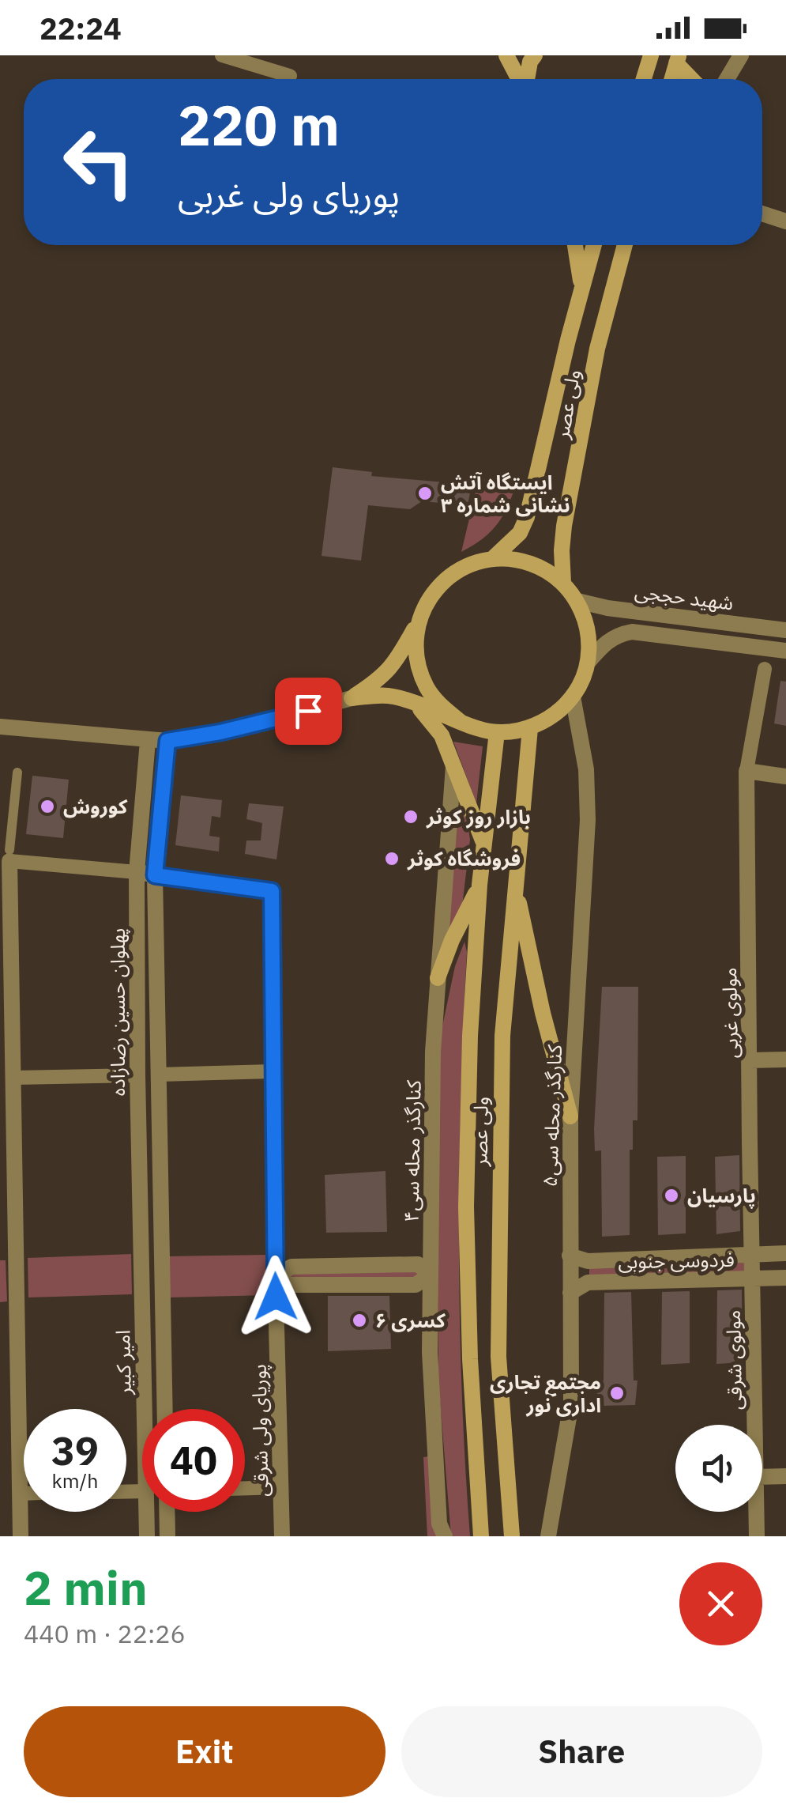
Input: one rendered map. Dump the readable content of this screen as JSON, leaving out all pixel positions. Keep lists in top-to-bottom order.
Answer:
{
  "streets": {
    "main road": ["ولی عصر"],
    "street": [
      "شهید حججی",
      "پهلوان حسین رضازاده",
      "مولوی غربی",
      "کنارگذر محله سی۵",
      "کنارگذر محله سی۴",
      "فردوسی جنوبی",
      "مولوی شرقی",
      "امیر کبیر",
      "پوریای ولی شرقی"
    ]
  },
  "crossings": [
    ["ولی عصر", "شهید حججی"],
    ["ولی عصر", "کنارگذر محله سی۵"],
    ["شهید حججی", "کنارگذر محله سی۵"],
    ["پهلوان حسین رضازاده", "امیر کبیر"],
    ["پهلوان حسین رضازاده", "پوریای ولی شرقی"],
    ["مولوی غربی", "فردوسی جنوبی"],
    ["مولوی غربی", "مولوی شرقی"],
    ["کنارگذر محله سی۵", "فردوسی جنوبی"],
    ["فردوسی جنوبی", "مولوی شرقی"]
  ],
  "places": [
    "ایستگاه آتش نشانی شماره ۳",
    "کوروش",
    "بازار روز کوثر",
    "فروشگاه کوثر",
    "پارسیان",
    "کسری ۶",
    "مجتمع تجاری اداری نور"
  ],
  "page": {
    "status": "22:24",
    "turn": ["220 m", "پوریای ولی غربی"],
    "speed": "39 km/h",
    "limit": "40",
    "heading": ["2 min", "440 m · 22:26"],
    "buttons": ["Exit", "Share"]
  }
}
